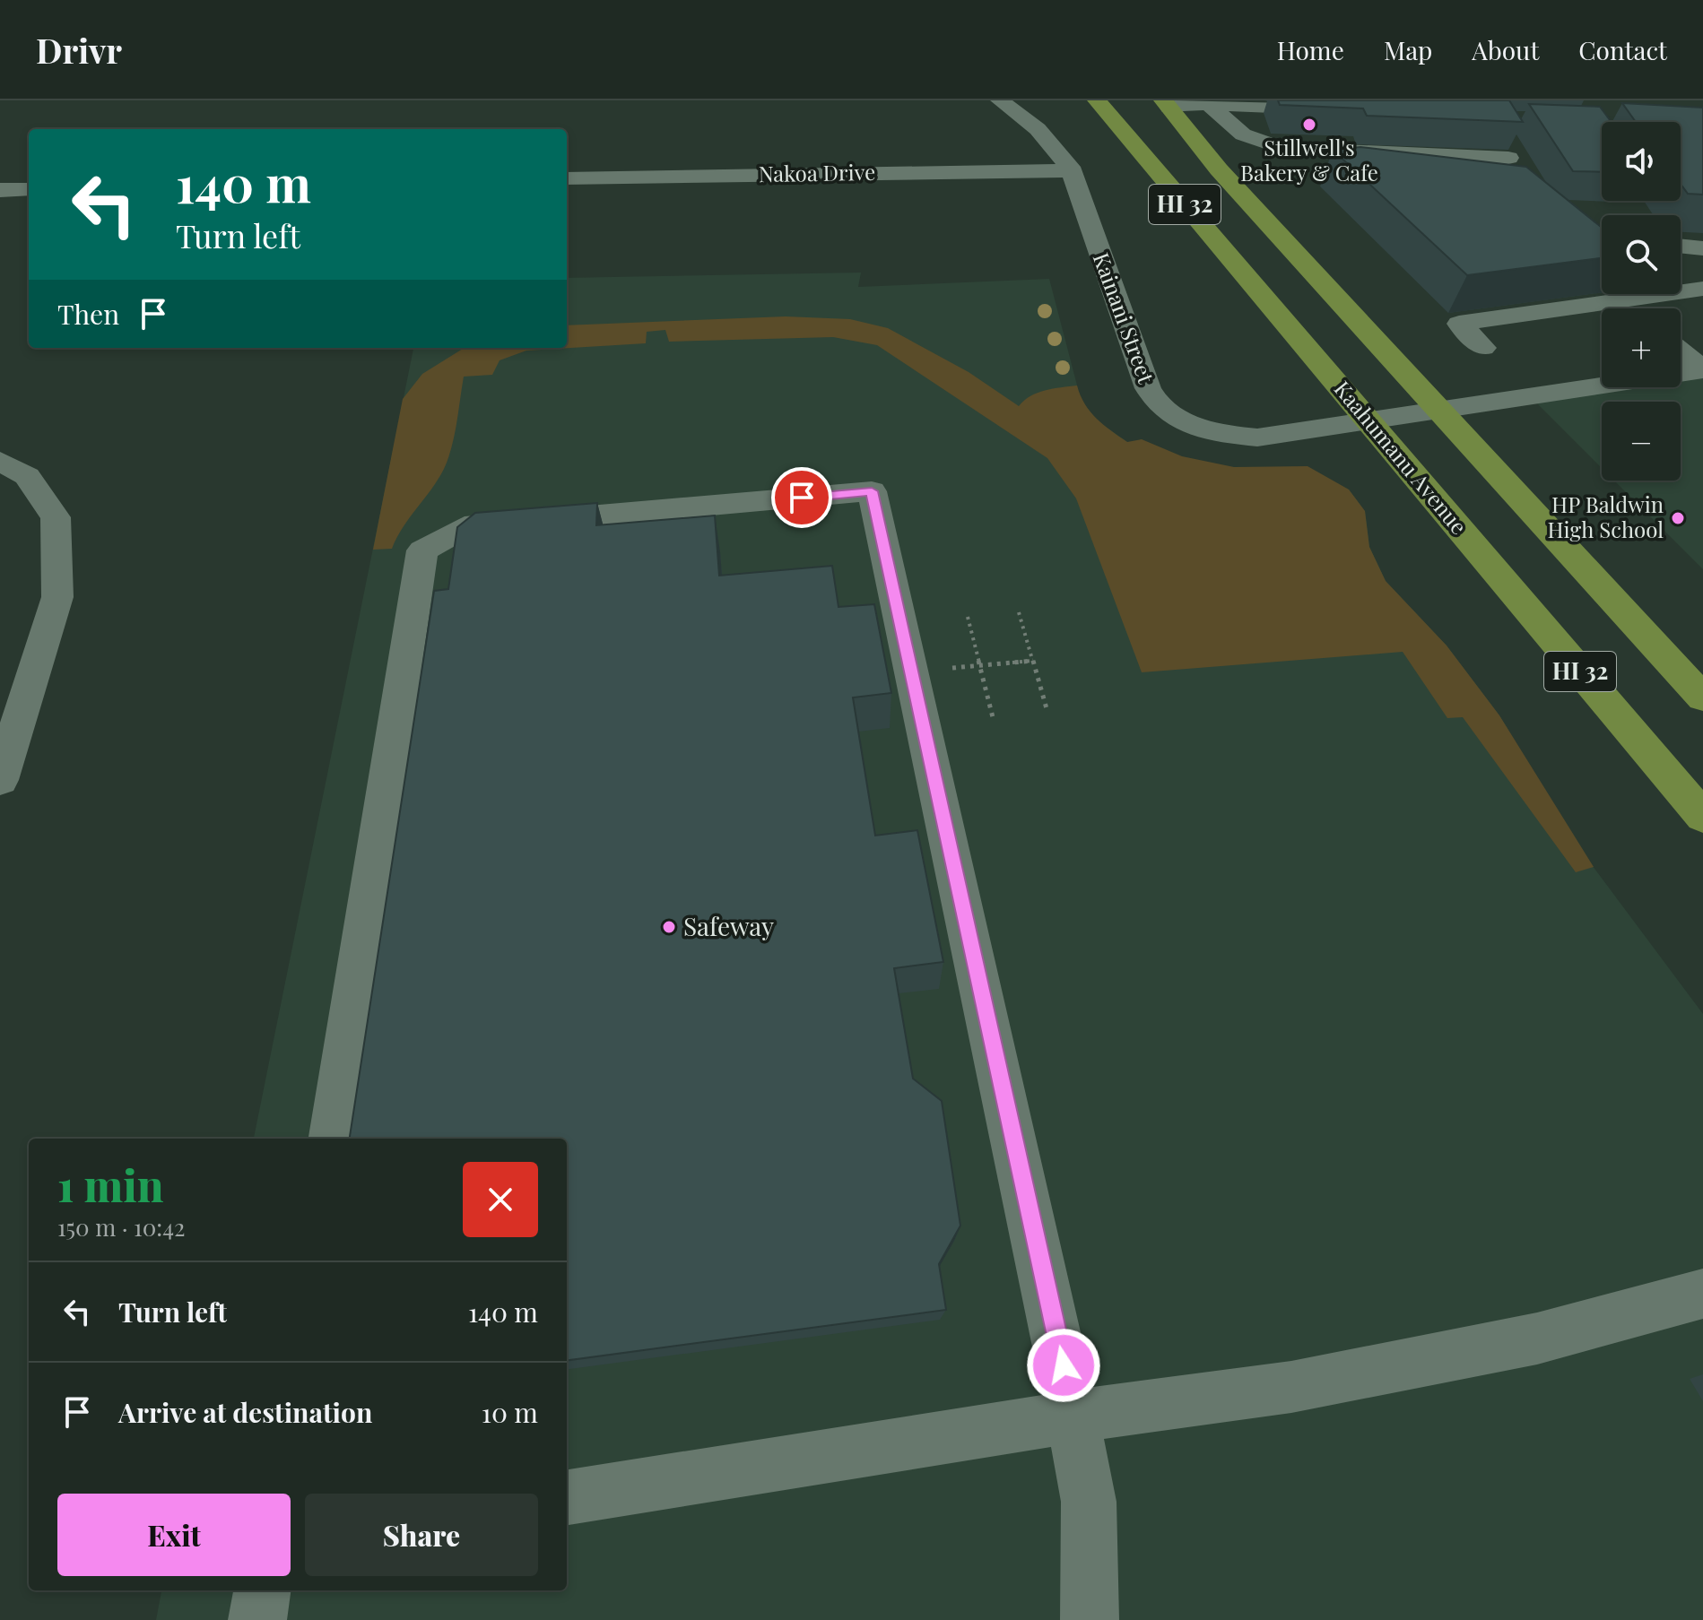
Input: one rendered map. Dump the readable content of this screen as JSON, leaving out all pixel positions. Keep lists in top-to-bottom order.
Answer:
{
  "streets": {
    "main road": ["HI 32", "Kaahumanu Avenue"],
    "street": ["Nakoa Drive", "Kainani Street"]
  },
  "crossings": [
    ["Nakoa Drive", "Kainani Street"],
    ["Kainani Street", "Kaahumanu Avenue"]
  ],
  "places": ["Stillwell's Bakery & Cafe", "HP Baldwin High School", "Safeway"],
  "page": {
    "header": "Drivr",
    "nav": [
      "Home",
      "Map",
      "About",
      "Contact"
    ],
    "map_buttons": ["+", "−"],
    "turn": ["140 m", "Turn left"],
    "then": "Then",
    "heading": ["1 min", "150 m · 10:42"],
    "list": [
      {
        "name": "Turn left",
        "value": "140 m"
      },
      {
        "name": "Arrive at destination",
        "value": "10 m"
      }
    ],
    "buttons": ["Exit", "Share"]
  }
}
